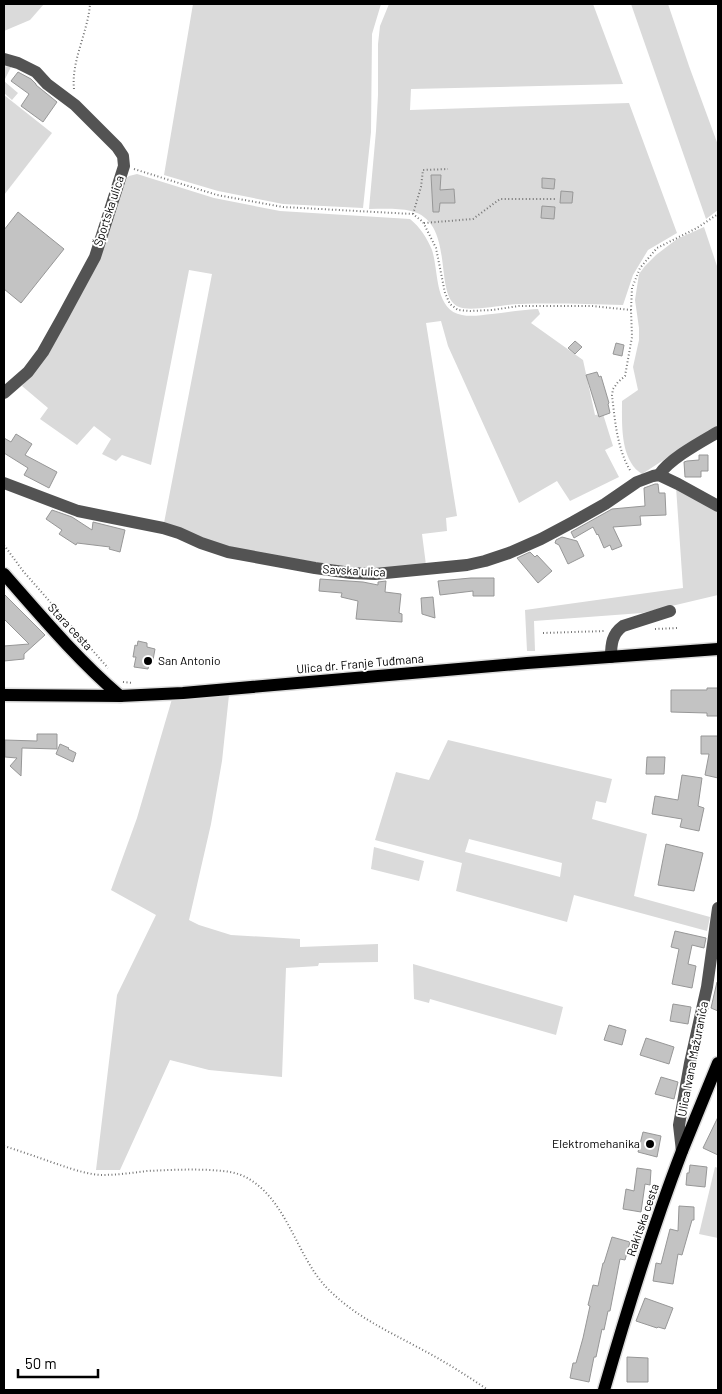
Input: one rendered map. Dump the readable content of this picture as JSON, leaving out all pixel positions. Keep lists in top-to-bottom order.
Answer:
{
  "streets": {
    "main road": ["Stara cesta", "Ulica dr. Franje Tuđmana", "Rakitska cesta"],
    "street": ["Športska ulica", "Savska ulica", "Ulica Ivana Mažuranića"]
  },
  "crossings": [
    ["Stara cesta", "Ulica dr. Franje Tuđmana"],
    ["Ulica Ivana Mažuranića", "Rakitska cesta"]
  ],
  "places": ["San Antonio", "Elektromehanika"],
  "scale_bar": "50 m"
}
